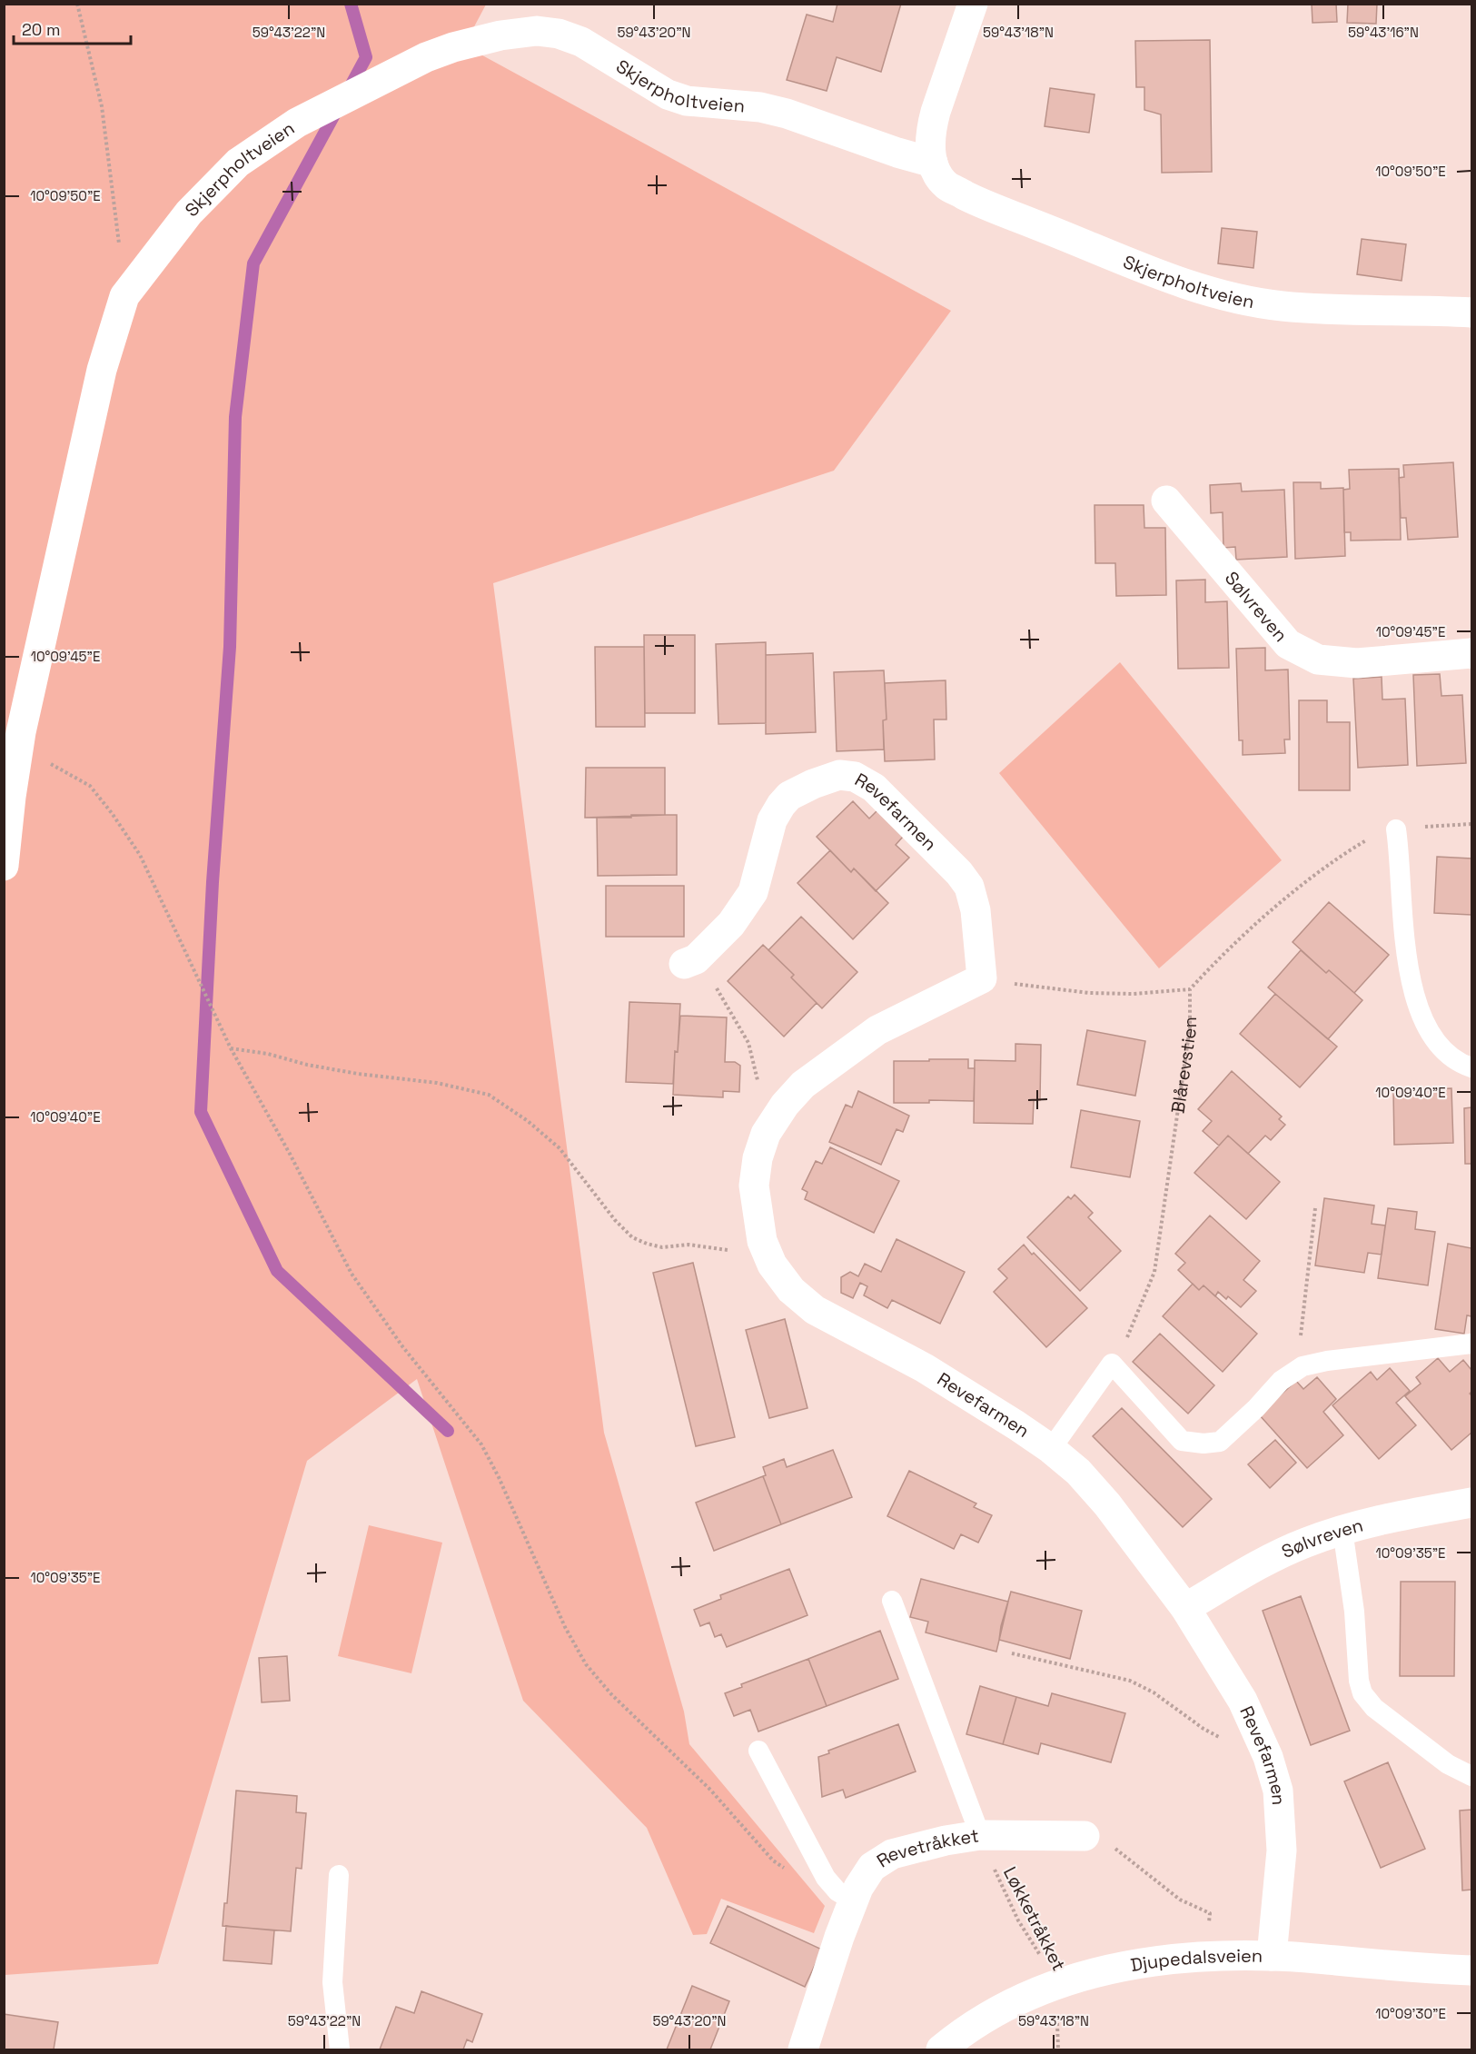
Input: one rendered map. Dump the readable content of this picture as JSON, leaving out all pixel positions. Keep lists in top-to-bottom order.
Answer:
{
  "streets": {
    "street": [
      "Skjerpholtveien",
      "Sølvreven",
      "Revefarmen",
      "Revetråkket",
      "Djupedalsveien"
    ],
    "path": ["Blårevstien", "Løkketråkket"]
  },
  "crossings": [
    ["Sølvreven", "Revefarmen"],
    ["Revefarmen", "Djupedalsveien"],
    ["Revetråkket", "Løkketråkket"]
  ],
  "scale_bar": "20 m",
  "coordinates": [
    "59°43'22\"N",
    "59°43'20\"N",
    "59°43'18\"N",
    "59°43'16\"N",
    "10°09'50\"E",
    "10°09'45\"E",
    "10°09'40\"E",
    "10°09'35\"E",
    "10°09'30\"E"
  ]
}
